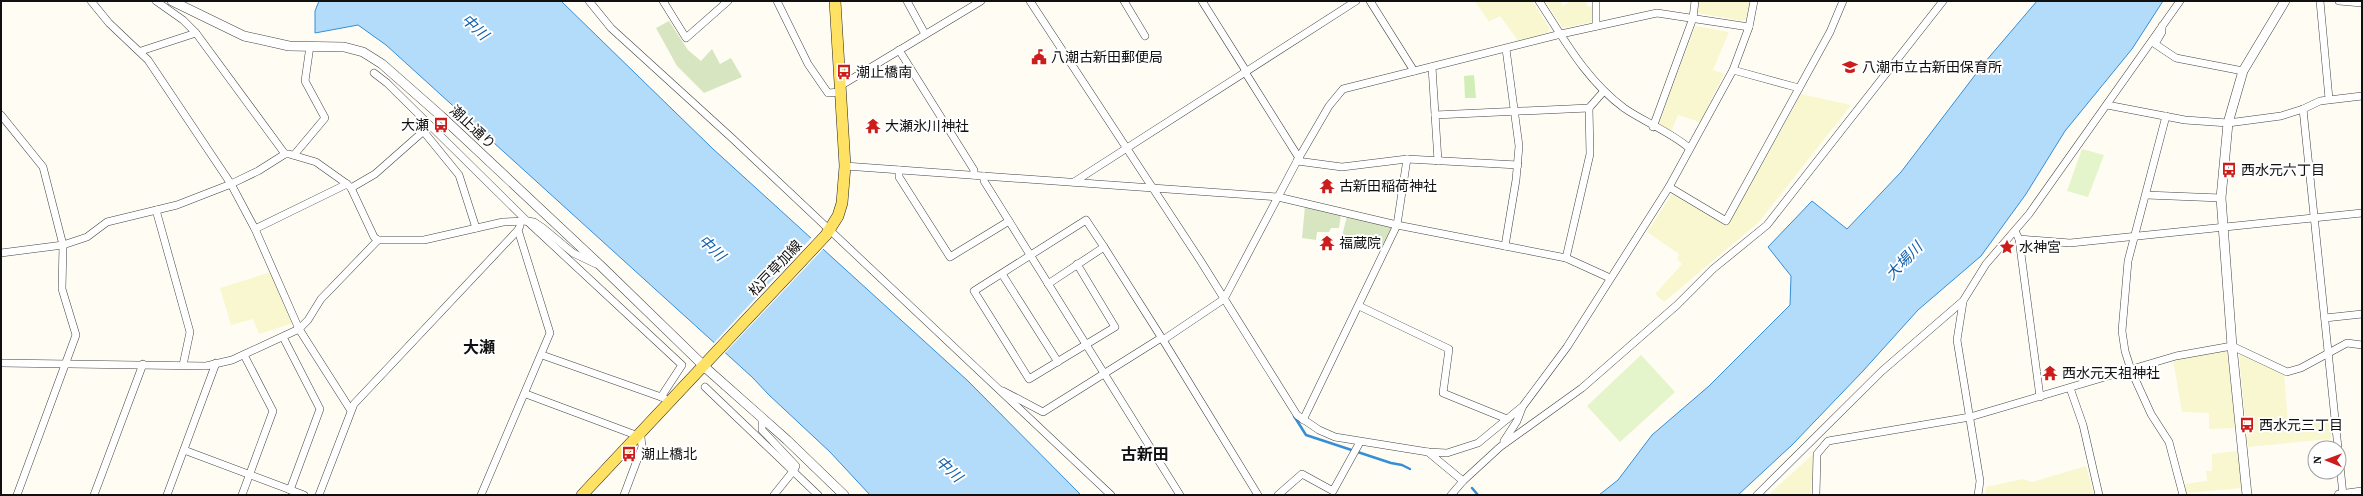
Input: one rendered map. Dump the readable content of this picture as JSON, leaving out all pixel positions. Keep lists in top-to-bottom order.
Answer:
{
  "streets": {
    "main road": ["松戸草加線"],
    "street": ["潮止通り"]
  },
  "crossings": [
    ["潮止通り", "松戸草加線"]
  ],
  "districts": ["大瀬", "古新田"],
  "water": ["中川", "大場川"],
  "places": {
    "public building": ["八潮古新田郵便局"],
    "school or university": ["八潮市立古新田保育所"],
    "bus stop": [
      "潮止橋南",
      "大瀬",
      "西水元六丁目",
      "西水元三丁目",
      "潮止橋北"
    ],
    "temple": [
      "大瀬氷川神社",
      "古新田稲荷神社",
      "福蔵院",
      "西水元天祖神社"
    ],
    "place": ["水神宮"]
  },
  "north": "left"
}
